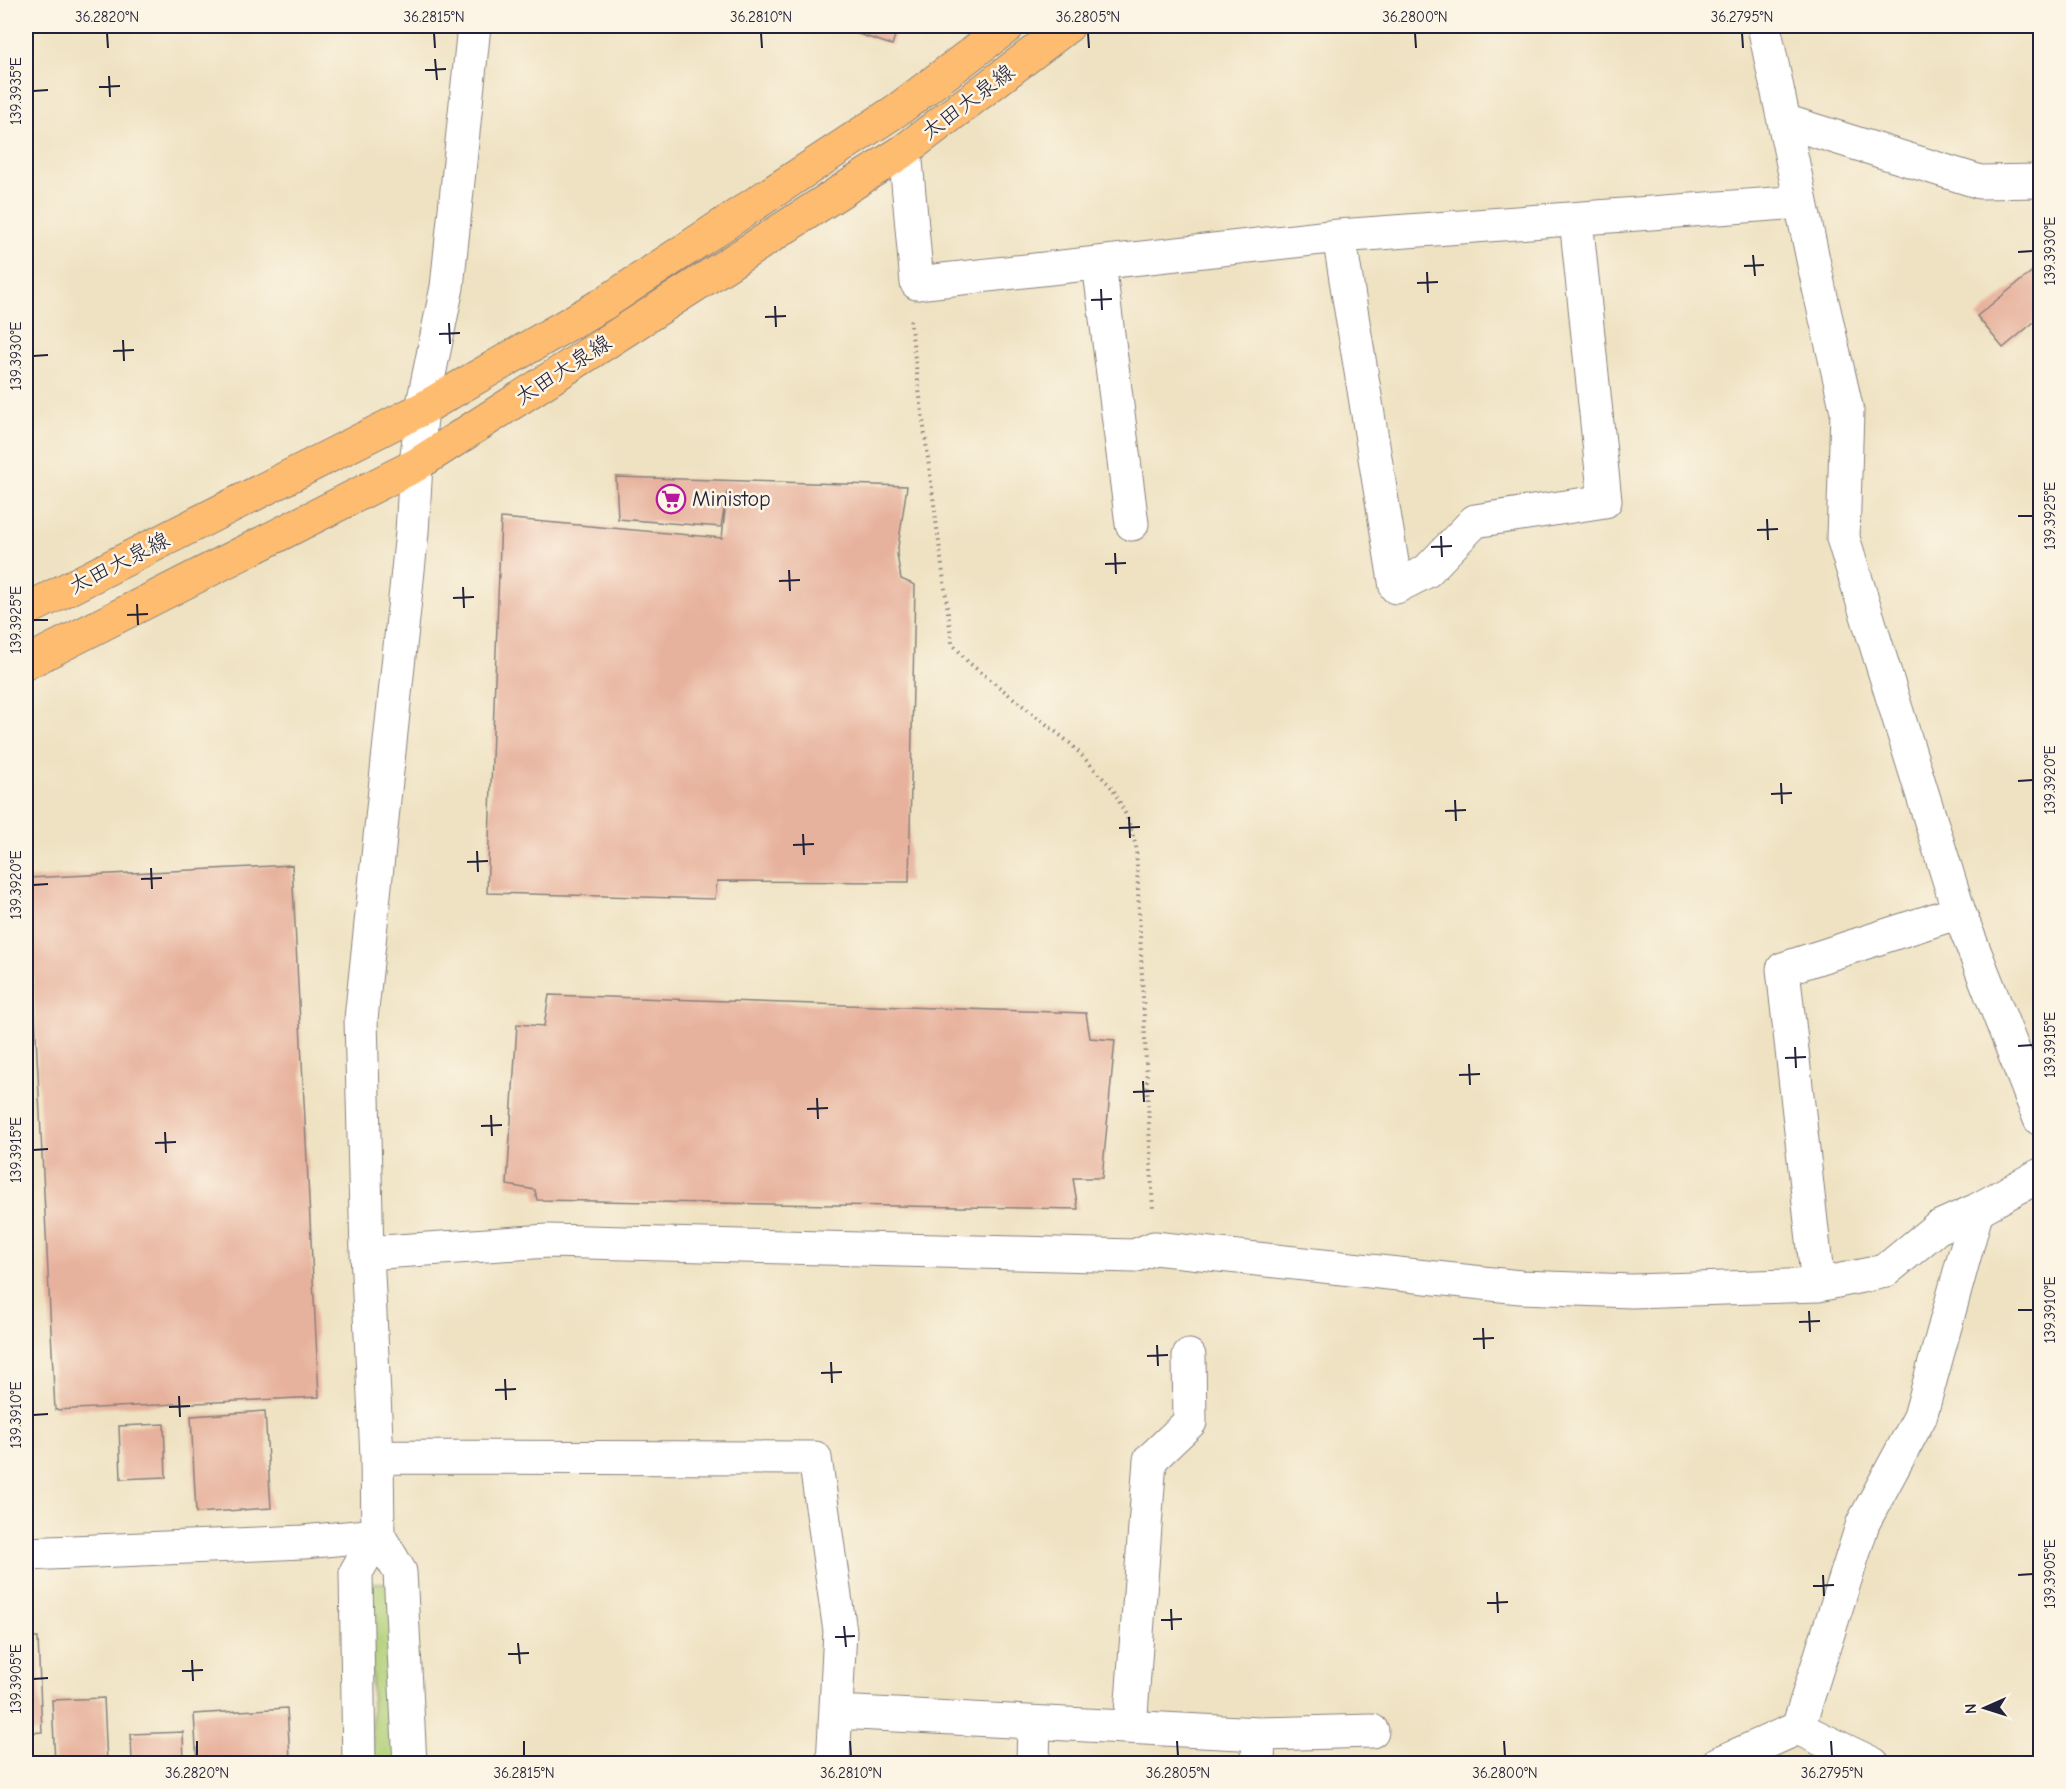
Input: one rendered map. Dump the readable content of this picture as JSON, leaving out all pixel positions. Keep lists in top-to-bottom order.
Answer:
{
  "streets": {
    "main road": ["太田大泉線"]
  },
  "places": {
    "supermarket": ["Ministop"]
  },
  "north": "left",
  "coordinates": [
    "36.2820°N",
    "36.2815°N",
    "36.2810°N",
    "36.2805°N",
    "36.2800°N",
    "36.2795°N",
    "139.3935°E",
    "139.3930°E",
    "139.3925°E",
    "139.3920°E",
    "139.3915°E",
    "139.3910°E",
    "139.3905°E"
  ]
}
